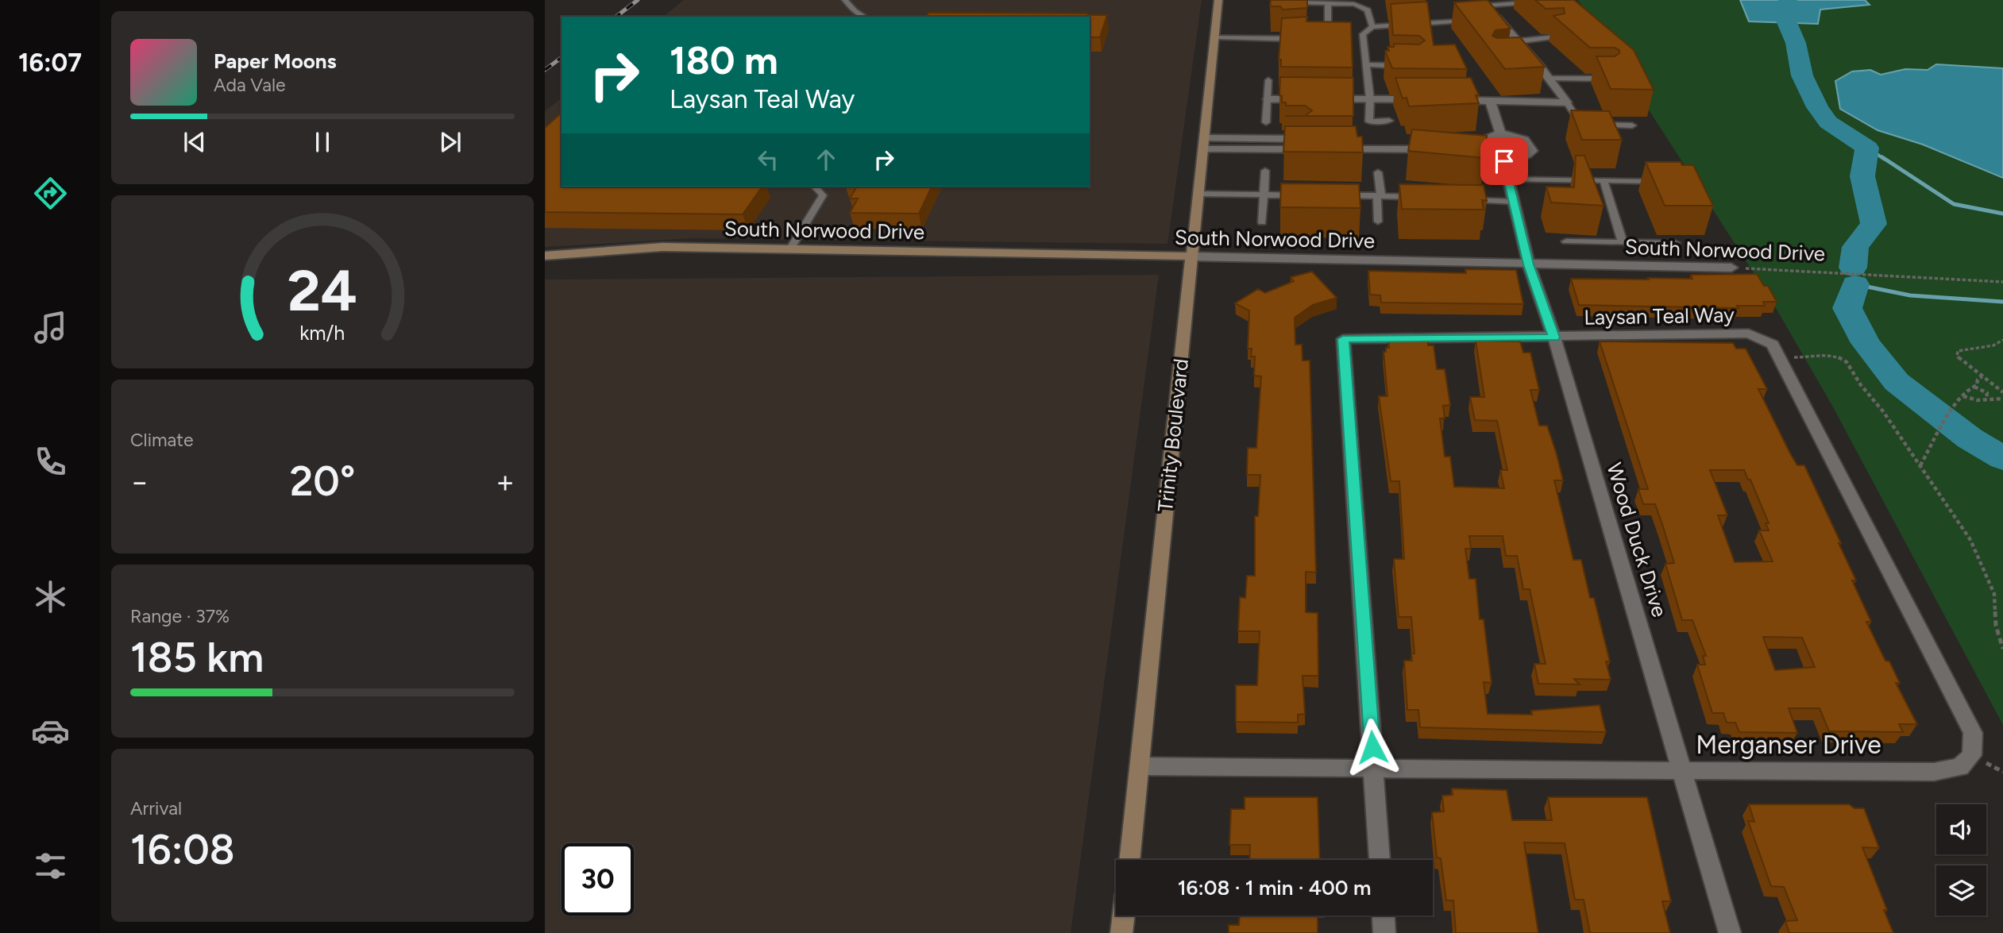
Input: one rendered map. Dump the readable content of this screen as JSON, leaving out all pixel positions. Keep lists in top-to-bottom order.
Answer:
{
  "streets": {
    "main road": ["South Norwood Drive", "Trinity Boulevard"],
    "street": ["Laysan Teal Way", "Wood Duck Drive", "Merganser Drive"]
  },
  "crossings": [
    ["South Norwood Drive", "Trinity Boulevard"],
    ["South Norwood Drive", "Wood Duck Drive"],
    ["Laysan Teal Way", "Wood Duck Drive"],
    ["Laysan Teal Way", "Merganser Drive"],
    ["Trinity Boulevard", "Merganser Drive"],
    ["Wood Duck Drive", "Merganser Drive"]
  ],
  "page": {
    "tabs": "16:07",
    "turn": ["180 m", "Laysan Teal Way"],
    "song": ["Paper Moons", "Ada Vale"],
    "tile": [
      "Climate",
      ["Range · 37%", "185 km"],
      ["Arrival", "16:08"]
    ],
    "heat": ["−", "20°", "+"],
    "limit": "30",
    "trip": "16:08 · 1 min · 400 m",
    "gauge": ["24", "km/h"]
  }
}
